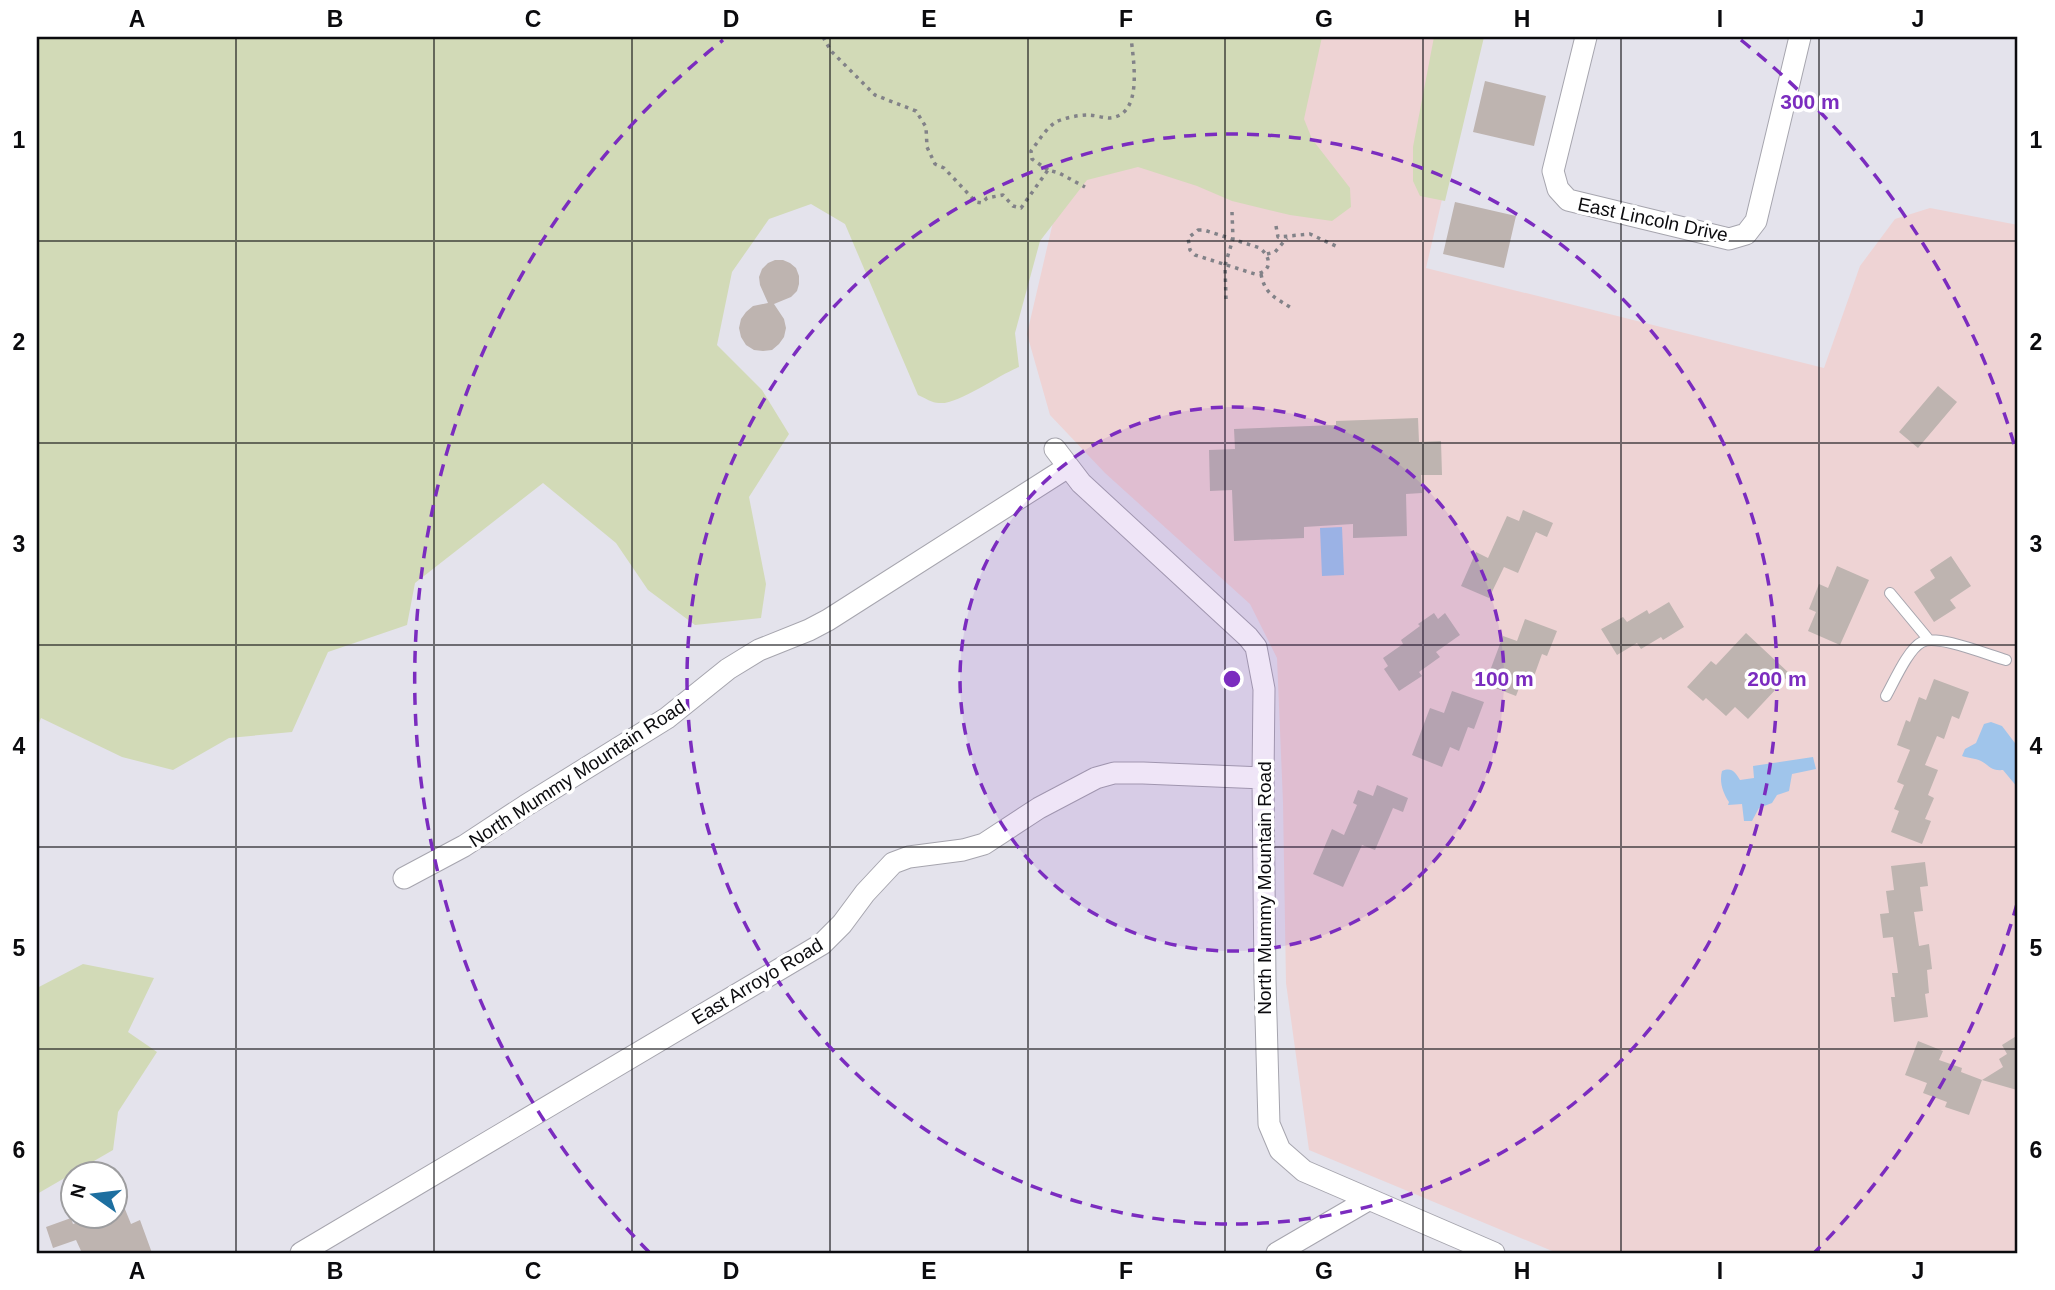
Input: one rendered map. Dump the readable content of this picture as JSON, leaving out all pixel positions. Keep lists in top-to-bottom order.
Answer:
{
  "streets": {
    "street": ["East Lincoln Drive", "North Mummy Mountain Road", "East Arroyo Road"]
  },
  "crossings": [
    ["North Mummy Mountain Road", "East Arroyo Road"]
  ],
  "north": "left",
  "grid": {
    "columns": [
      "A",
      "B",
      "C",
      "D",
      "E",
      "F",
      "G",
      "H",
      "I",
      "J"
    ],
    "rows": [
      "1",
      "2",
      "3",
      "4",
      "5",
      "6"
    ]
  },
  "rings": ["300 m", "100 m", "200 m"]
}
